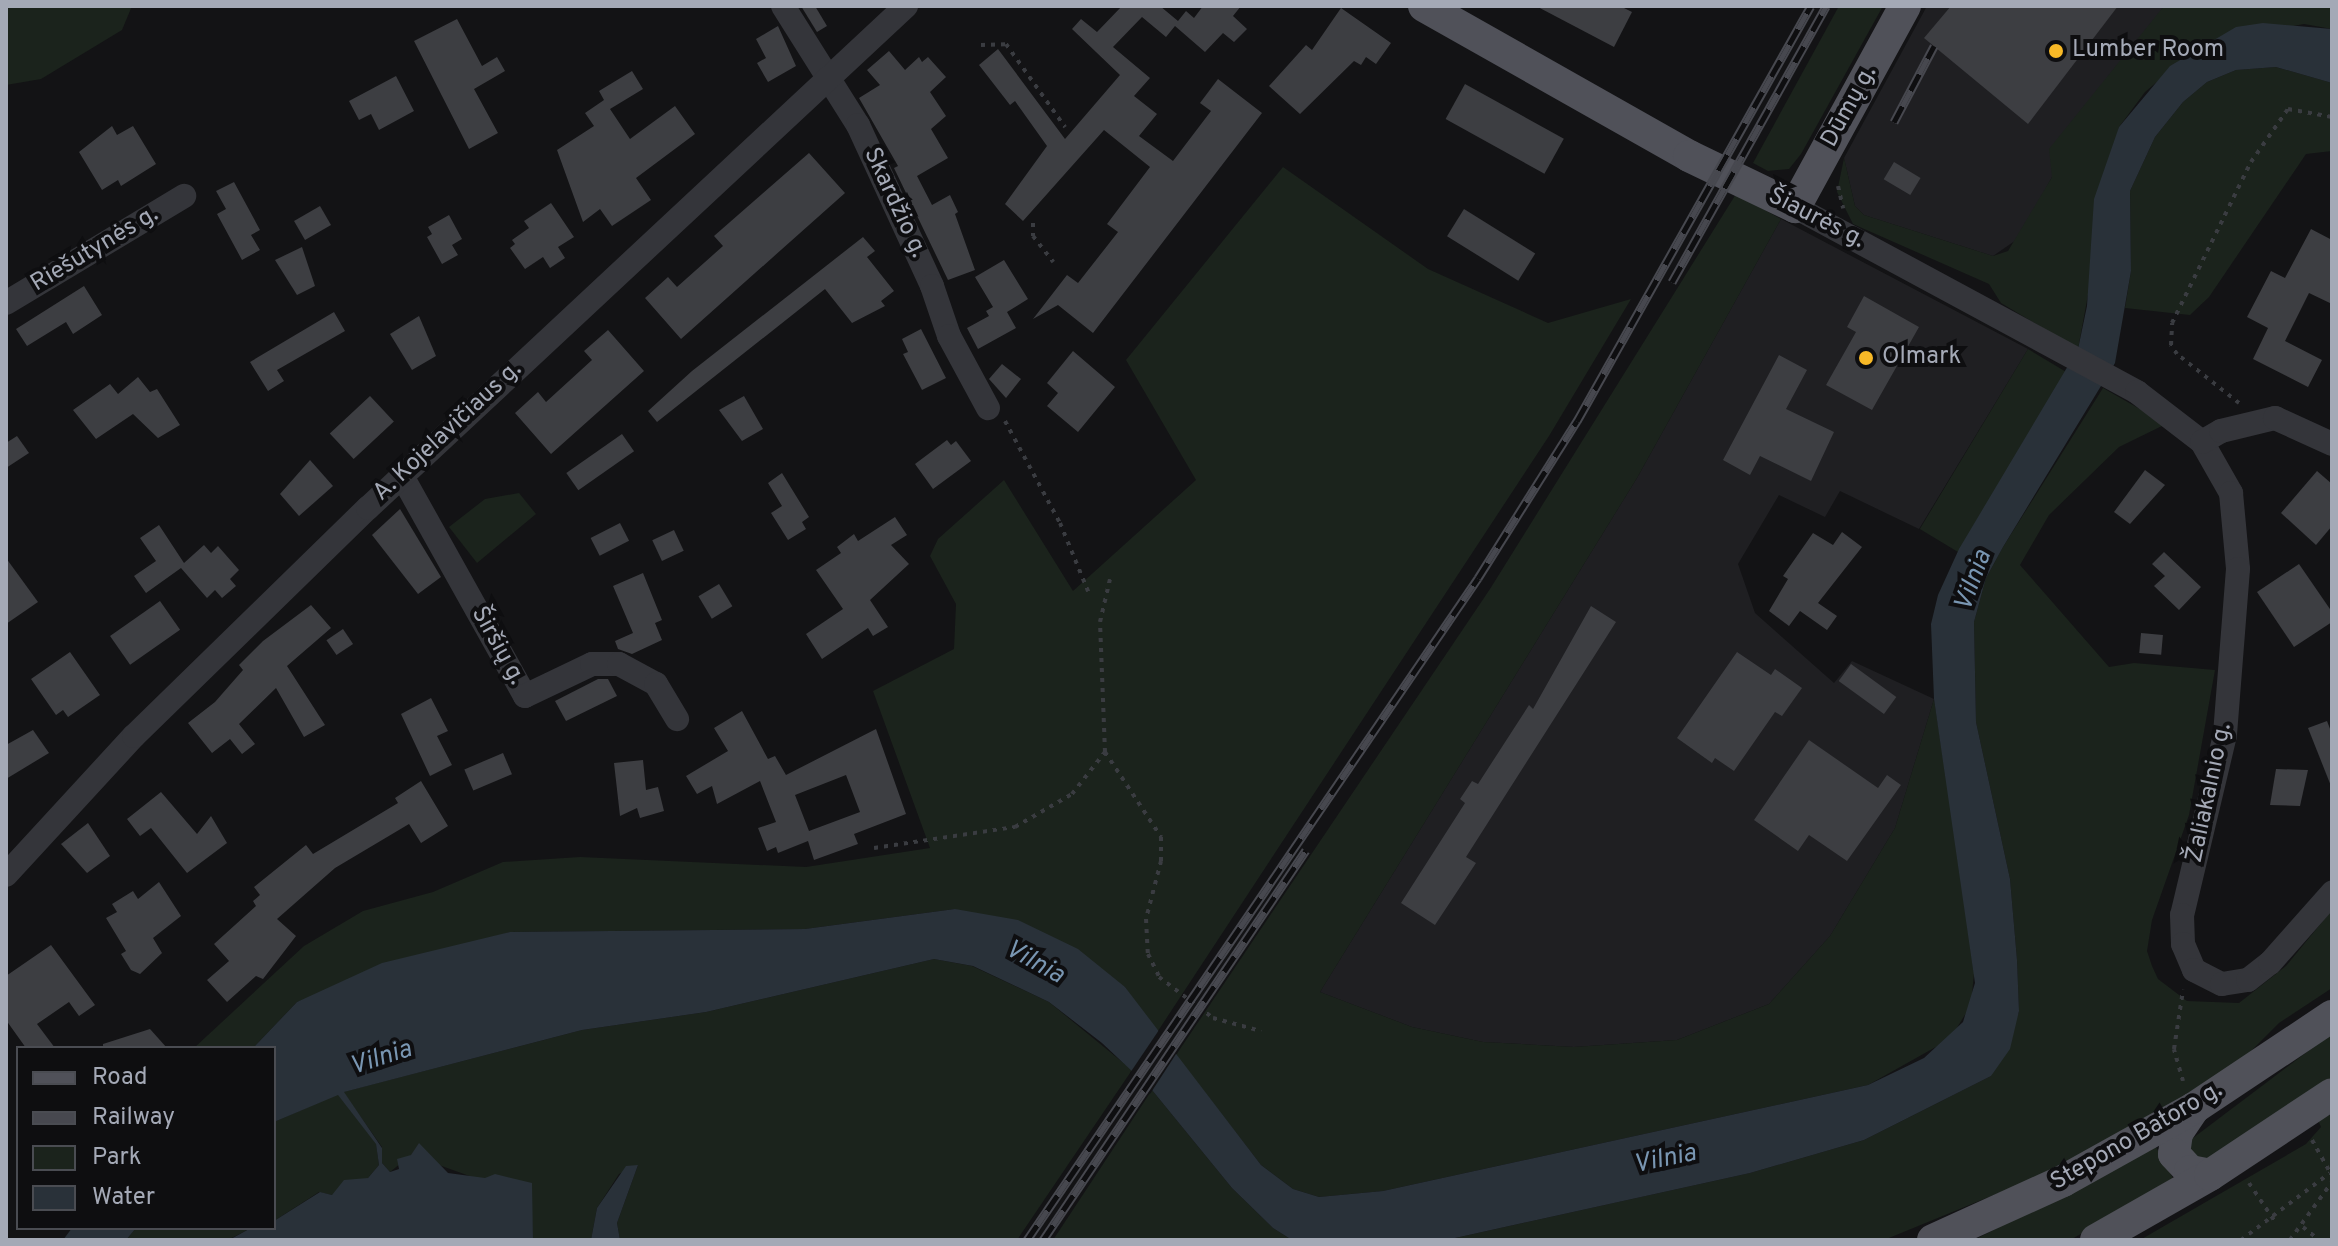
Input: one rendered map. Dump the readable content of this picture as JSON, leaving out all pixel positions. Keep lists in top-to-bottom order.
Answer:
{
  "streets": {
    "main road": ["Dūmų g.", "Šiaurės g.", "Stepono Batoro g."],
    "street": [
      "Skardžio g.",
      "Riešutynės g.",
      "A. Kojelavičiaus g.",
      "Širšių g.",
      "Žaliakalnio g."
    ]
  },
  "crossings": [
    ["Dūmų g.", "Šiaurės g."],
    ["Skardžio g.", "A. Kojelavičiaus g."],
    ["Šiaurės g.", "Žaliakalnio g."],
    ["A. Kojelavičiaus g.", "Širšių g."]
  ],
  "water": ["Vilnia"],
  "places": ["Lumber Room", "Olmark"],
  "legend": [
    "Road",
    "Railway",
    "Park",
    "Water"
  ]
}
